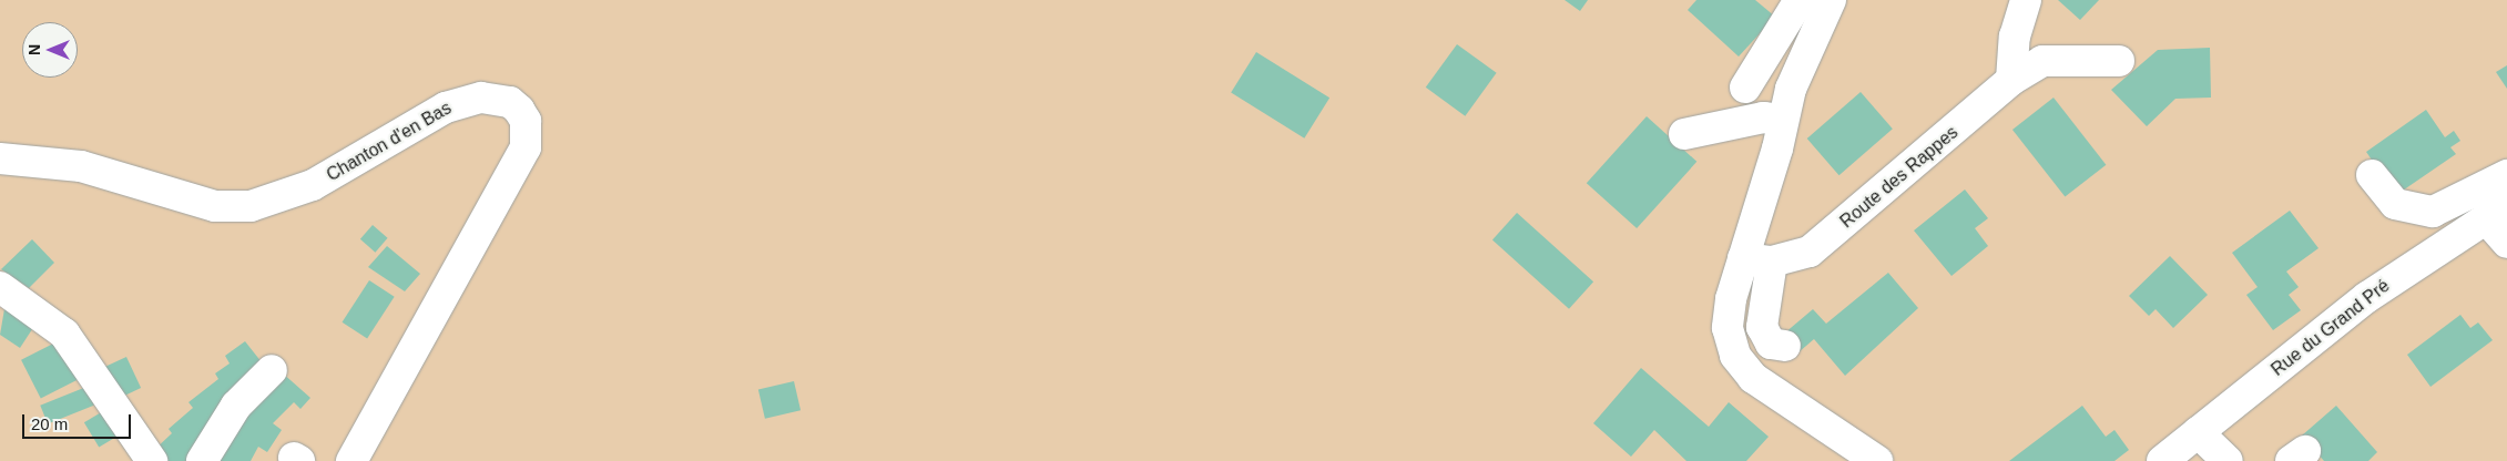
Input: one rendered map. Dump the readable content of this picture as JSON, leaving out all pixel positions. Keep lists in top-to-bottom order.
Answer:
{
  "streets": {
    "street": ["Chanton d'en Bas", "Route des Rappes", "Rue du Grand Pré"]
  },
  "scale_bar": "20 m",
  "north": "left"
}
